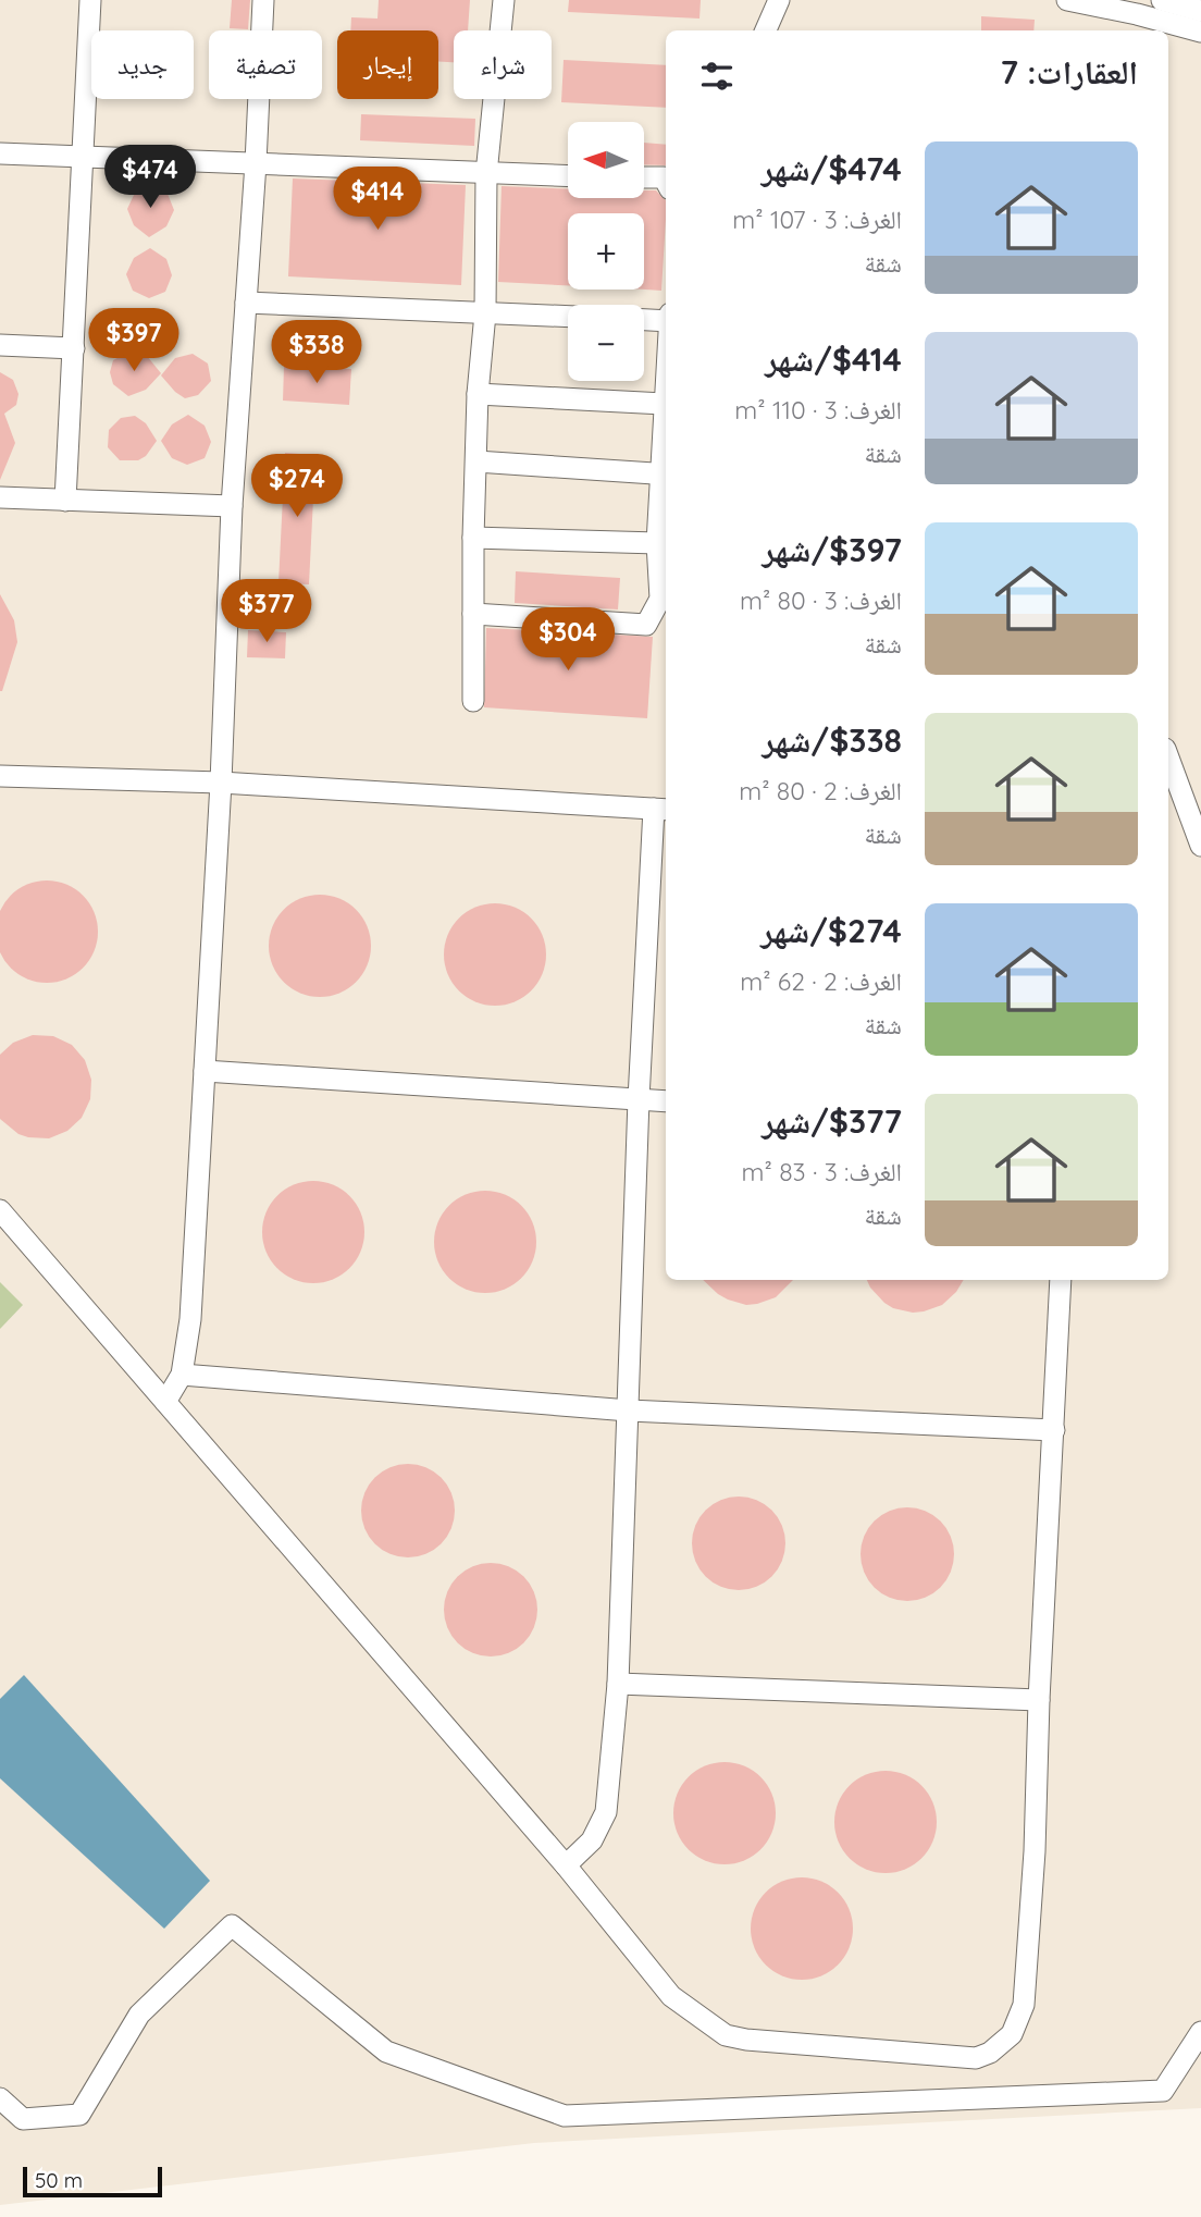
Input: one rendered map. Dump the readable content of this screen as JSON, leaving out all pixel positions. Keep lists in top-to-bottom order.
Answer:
{
  "scale_bar": "50 m",
  "north": "left",
  "page": {
    "chip": [
      "شراء",
      "إيجار",
      "تصفية",
      "جديد"
    ],
    "heading": "العقارات: 7",
    "map_buttons": ["+", "−"],
    "list": [
      {
        "name": "$474/شهر",
        "note": "الغرف: 3 · 107 m² · شقة"
      },
      {
        "name": "$414/شهر",
        "note": "الغرف: 3 · 110 m² · شقة"
      },
      {
        "name": "$397/شهر",
        "note": "الغرف: 3 · 80 m² · شقة"
      },
      {
        "name": "$338/شهر",
        "note": "الغرف: 2 · 80 m² · شقة"
      },
      {
        "name": "$274/شهر",
        "note": "الغرف: 2 · 62 m² · شقة"
      },
      {
        "name": "$377/شهر",
        "note": "الغرف: 3 · 83 m² · شقة"
      }
    ],
    "price": [
      "$474",
      "$414",
      "$397",
      "$338",
      "$274",
      "$377",
      "$304"
    ],
    "scale": "50 m"
  }
}
